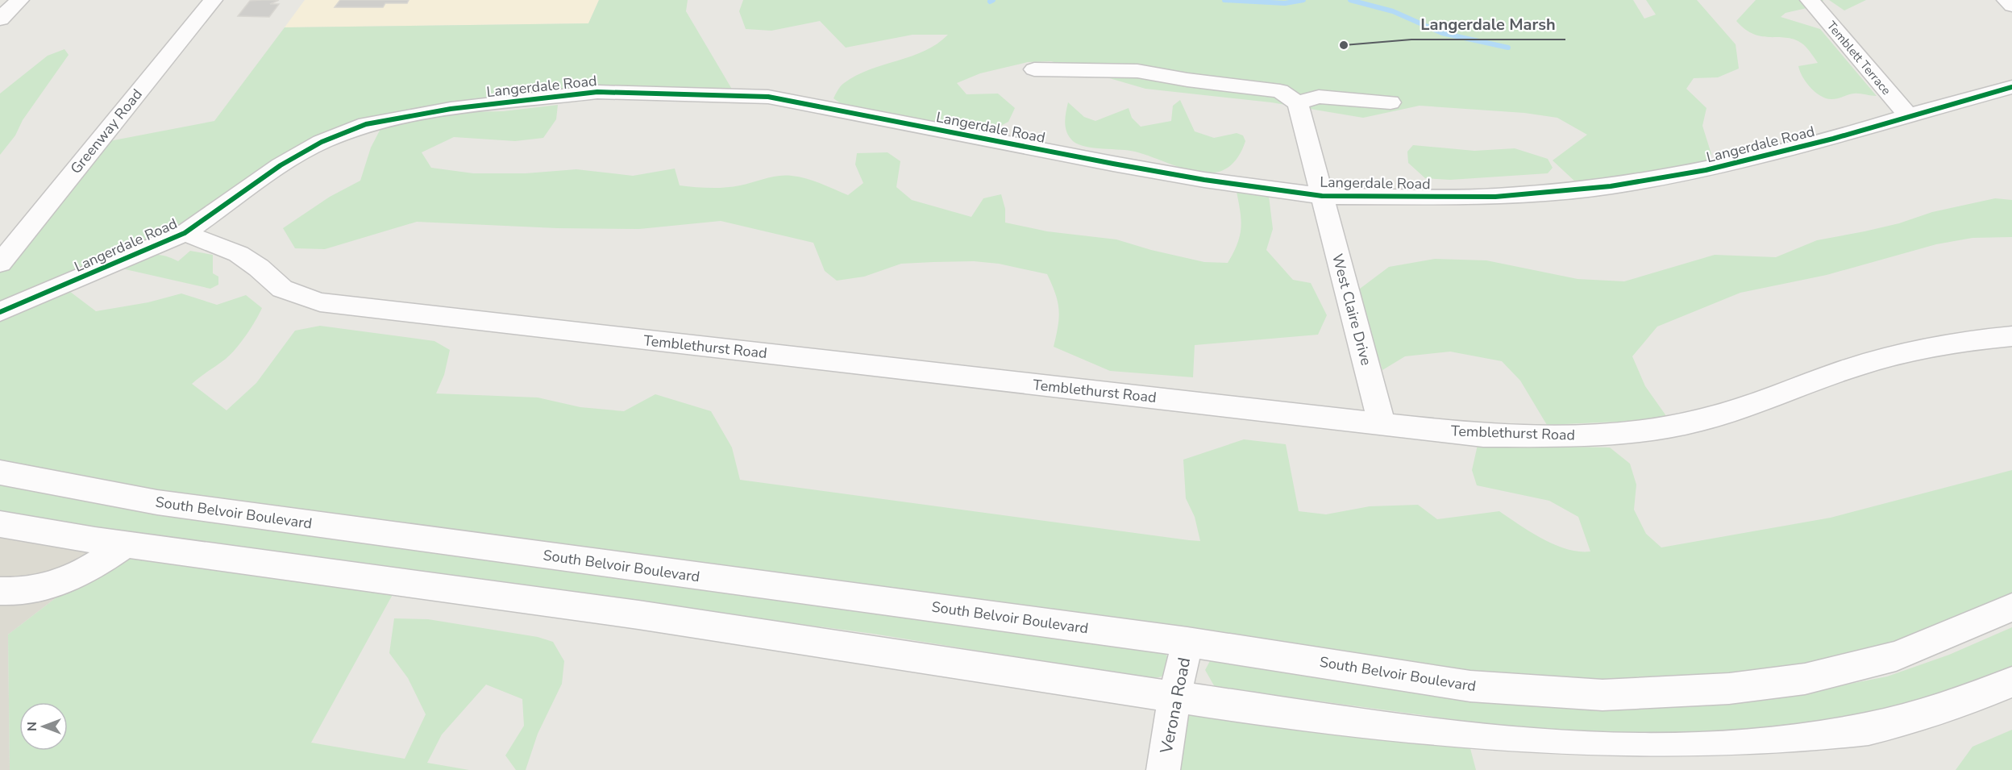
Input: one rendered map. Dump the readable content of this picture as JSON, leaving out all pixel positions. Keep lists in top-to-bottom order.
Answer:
{
  "streets": {
    "street": [
      "Temblett Terrace",
      "Langerdale Road",
      "Greenway Road",
      "West Claire Drive",
      "Temblethurst Road",
      "South Belvoir Boulevard",
      "Verona Road"
    ]
  },
  "crossings": [
    ["Temblett Terrace", "Langerdale Road"],
    ["Langerdale Road", "West Claire Drive"],
    ["Langerdale Road", "Temblethurst Road"],
    ["West Claire Drive", "Temblethurst Road"],
    ["South Belvoir Boulevard", "Verona Road"]
  ],
  "places": ["Langerdale Marsh"],
  "north": "left"
}
